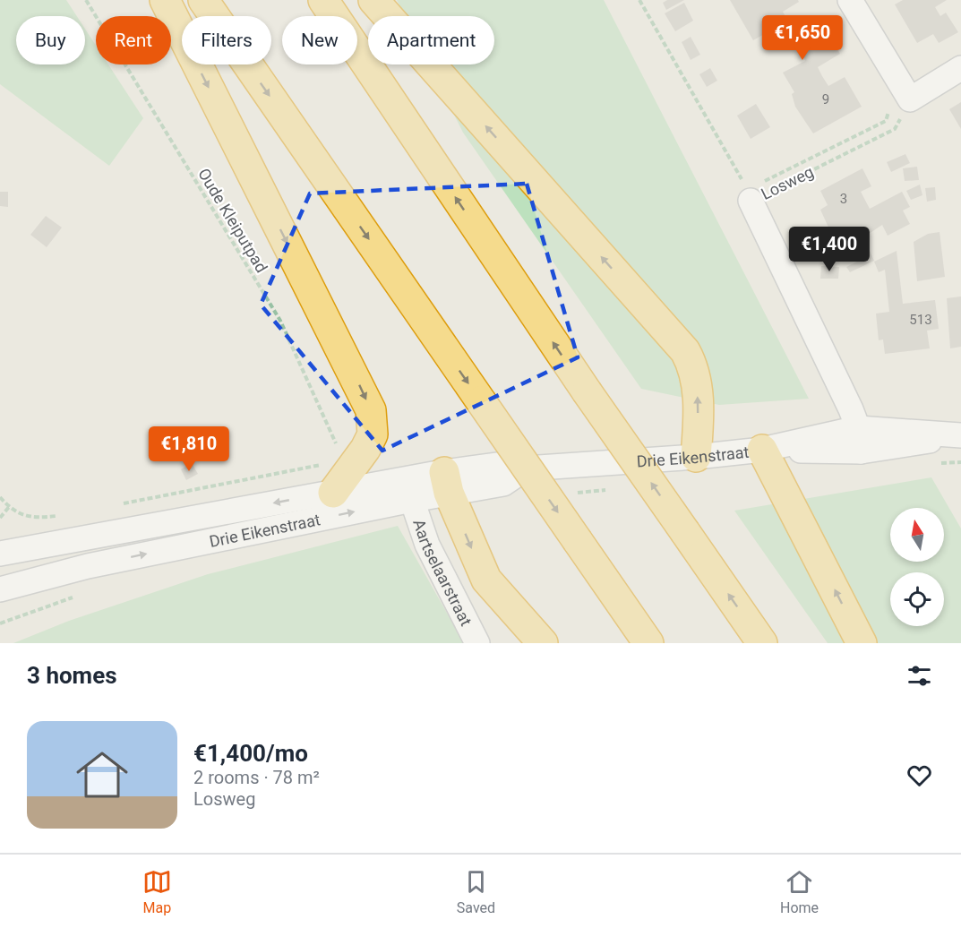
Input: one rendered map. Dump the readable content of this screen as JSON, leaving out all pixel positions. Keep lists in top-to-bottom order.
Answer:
{
  "streets": {
    "street": ["Losweg", "Drie Eikenstraat", "Aartselaarstraat"],
    "path": ["Oude Kleiputpad"]
  },
  "crossings": [
    ["Losweg", "Drie Eikenstraat"],
    ["Drie Eikenstraat", "Aartselaarstraat"]
  ],
  "house_numbers": ["9", "3", "513"],
  "north": "top",
  "page": {
    "price": ["€1,650", "€1,400", "€1,810"],
    "chip": [
      "Buy",
      "Rent",
      "Filters",
      "New",
      "Apartment"
    ],
    "heading": "3 homes",
    "list": [
      {
        "name": "€1,400/mo",
        "note": "2 rooms · 78 m² · Losweg"
      }
    ],
    "tabs": ["Map", "Saved", "Home"]
  }
}
